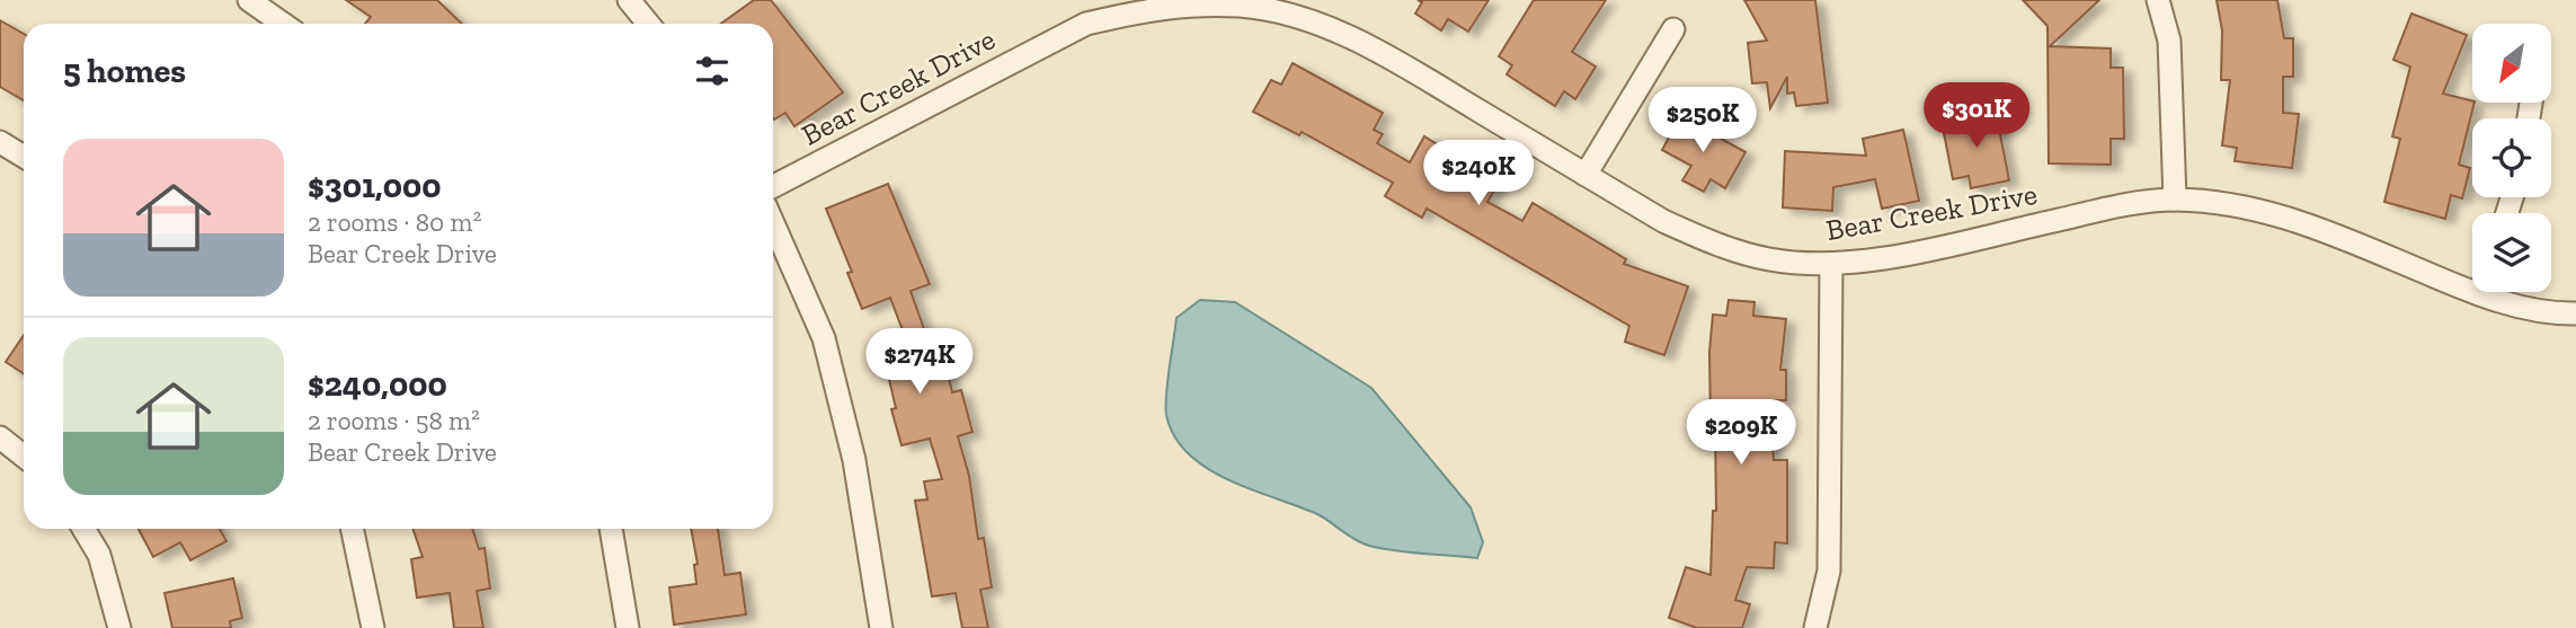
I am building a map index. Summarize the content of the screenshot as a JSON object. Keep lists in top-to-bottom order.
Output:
{
  "streets": {
    "street": ["Bear Creek Drive"]
  },
  "north": "bottom left",
  "page": {
    "heading": "5 homes",
    "price": [
      "$301K",
      "$250K",
      "$240K",
      "$274K",
      "$209K"
    ],
    "list": [
      {
        "name": "$301,000",
        "note": "2 rooms · 80 m² · Bear Creek Drive"
      },
      {
        "name": "$240,000",
        "note": "2 rooms · 58 m² · Bear Creek Drive"
      }
    ]
  }
}
